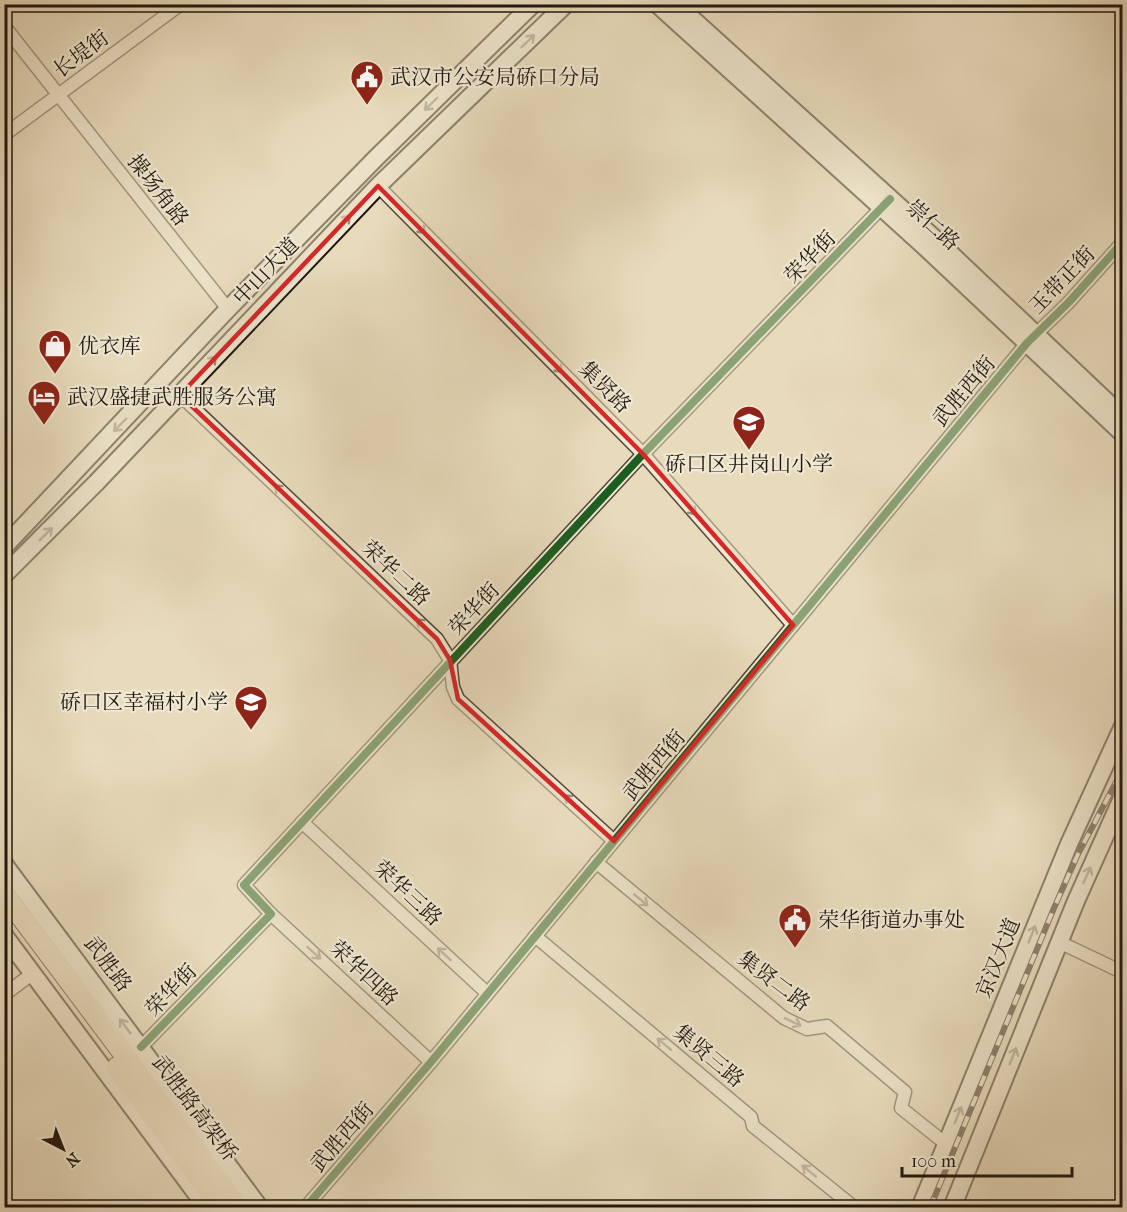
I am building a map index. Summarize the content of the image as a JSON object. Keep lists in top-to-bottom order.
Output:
{
  "streets": {
    "main road": [
      "崇仁路",
      "中山大道",
      "京汉大道",
      "武胜路",
      "武胜路高架桥"
    ],
    "street": [
      "长堤街",
      "操场角路",
      "荣华街",
      "玉带正街",
      "集贤路",
      "武胜西街",
      "荣华二路",
      "荣华三路",
      "荣华四路",
      "集贤二路",
      "集贤三路"
    ]
  },
  "crossings": [
    ["长堤街", "操场角路"],
    ["操场角路", "中山大道"],
    ["崇仁路", "荣华街"],
    ["崇仁路", "玉带正街"],
    ["崇仁路", "武胜西街"],
    ["荣华街", "集贤路"],
    ["荣华街", "荣华二路"],
    ["荣华街", "荣华三路"],
    ["荣华街", "武胜路"],
    ["荣华街", "荣华四路"],
    ["中山大道", "集贤路"],
    ["中山大道", "荣华二路"],
    ["玉带正街", "武胜西街"],
    ["集贤路", "武胜西街"],
    ["武胜西街", "荣华二路"],
    ["武胜西街", "荣华三路"],
    ["武胜西街", "荣华四路"],
    ["武胜西街", "集贤二路"],
    ["武胜西街", "集贤三路"],
    ["京汉大道", "集贤二路"]
  ],
  "one_way": [
    "集贤路",
    "荣华二路",
    "荣华三路",
    "荣华四路",
    "集贤二路",
    "集贤三路"
  ],
  "places": {
    "public building": ["武汉市公安局硚口分局", "荣华街道办事处"],
    "shop": ["优衣库"],
    "hotel": ["武汉盛捷武胜服务公寓"],
    "school or university": ["硚口区井岗山小学", "硚口区幸福村小学"]
  },
  "scale_bar": "100 m",
  "north": "bottom right"
}
